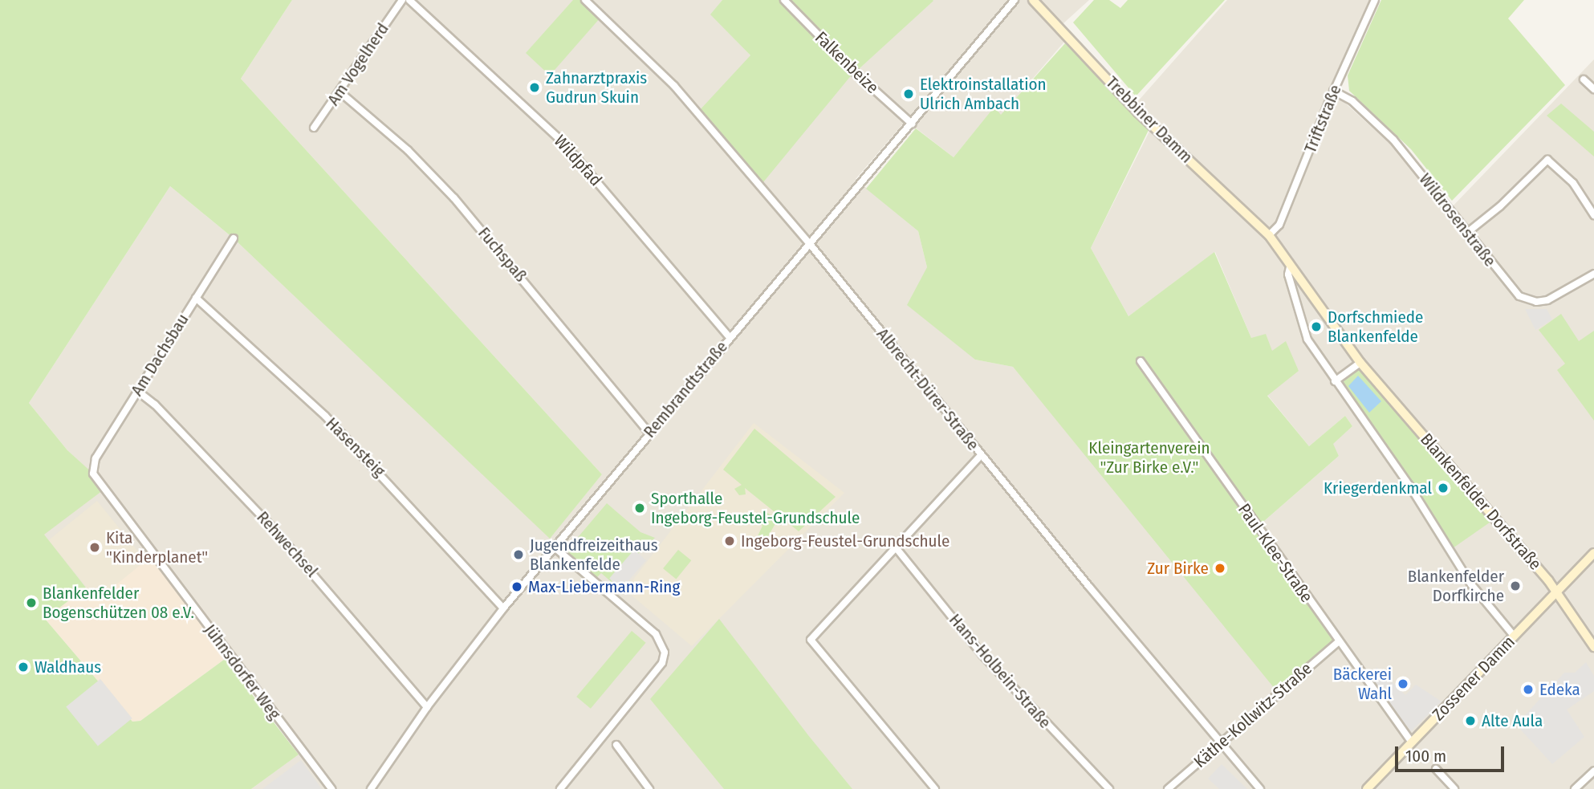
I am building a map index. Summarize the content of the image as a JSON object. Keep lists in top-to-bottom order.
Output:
{
  "streets": {
    "main road": ["Trebbiner Damm", "Blankenfelder Dorfstraße", "Zossener Damm"],
    "street": [
      "Falkenbeize",
      "Am Vogelherd",
      "Triftstraße",
      "Wildpfad",
      "Wildrosenstraße",
      "Fuchspaß",
      "Am Dachsbau",
      "Rembrandtstraße",
      "Albrecht-Dürer-Straße",
      "Hasensteig",
      "Rehwechsel",
      "Paul-Klee-Straße",
      "Hans-Holbein-Straße",
      "Jühnsdorfer Weg",
      "Käthe-Kollwitz-Straße"
    ]
  },
  "crossings": [
    ["Falkenbeize", "Rembrandtstraße"],
    ["Am Vogelherd", "Fuchspaß"],
    ["Triftstraße", "Trebbiner Damm"],
    ["Triftstraße", "Wildrosenstraße"],
    ["Triftstraße", "Blankenfelder Dorfstraße"],
    ["Trebbiner Damm", "Blankenfelder Dorfstraße"],
    ["Wildpfad", "Rembrandtstraße"],
    ["Fuchspaß", "Rembrandtstraße"],
    ["Am Dachsbau", "Hasensteig"],
    ["Am Dachsbau", "Rehwechsel"],
    ["Am Dachsbau", "Jühnsdorfer Weg"],
    ["Rembrandtstraße", "Albrecht-Dürer-Straße"],
    ["Rembrandtstraße", "Hasensteig"],
    ["Rembrandtstraße", "Rehwechsel"],
    ["Albrecht-Dürer-Straße", "Käthe-Kollwitz-Straße"],
    ["Blankenfelder Dorfstraße", "Zossener Damm"],
    ["Paul-Klee-Straße", "Zossener Damm"],
    ["Paul-Klee-Straße", "Käthe-Kollwitz-Straße"]
  ],
  "parks": ["Kleingartenverein \"Zur Birke e.V.\""],
  "places": [
    "Zahnarztpraxis Gudrun Skuin",
    "Elektroinstallation Ulrich Ambach",
    "Dorfschmiede Blankenfelde",
    "Kriegerdenkmal",
    "Sporthalle Ingeborg-Feustel-Grundschule",
    "Ingeborg-Feustel-Grundschule",
    "Kita \"Kinderplanet\"",
    "Jugendfreizeithaus Blankenfelde",
    "Zur Birke",
    "Blankenfelder Dorfkirche",
    "Max-Liebermann-Ring",
    "Blankenfelder Bogenschützen 08 e.V.",
    "Waldhaus",
    "Bäckerei Wahl",
    "Edeka",
    "Alte Aula"
  ],
  "scale_bar": "100 m"
}
